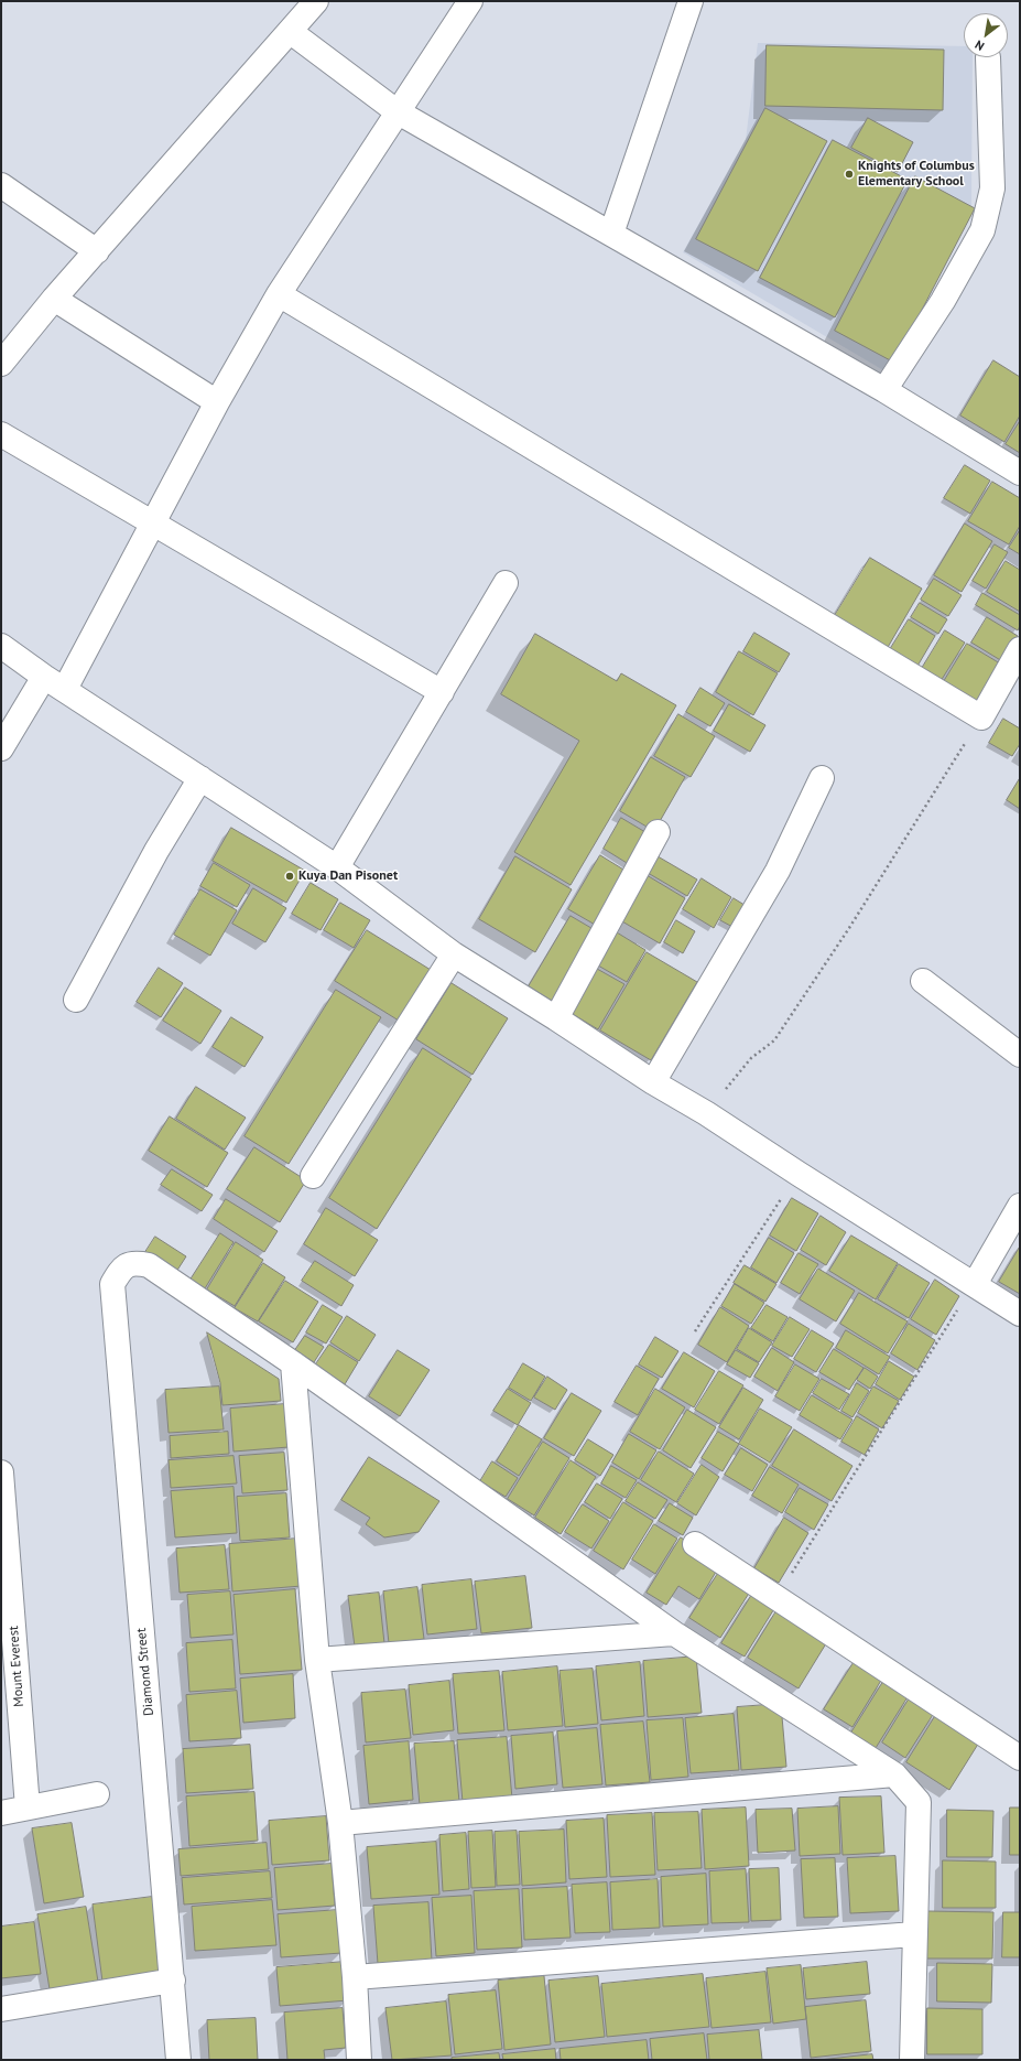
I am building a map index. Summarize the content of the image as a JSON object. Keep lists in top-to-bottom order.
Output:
{
  "streets": {
    "street": ["Mount Everest", "Diamond Street"]
  },
  "places": ["Knights of Columbus Elementary School", "Kuya Dan Pisonet"],
  "north": "bottom left"
}
